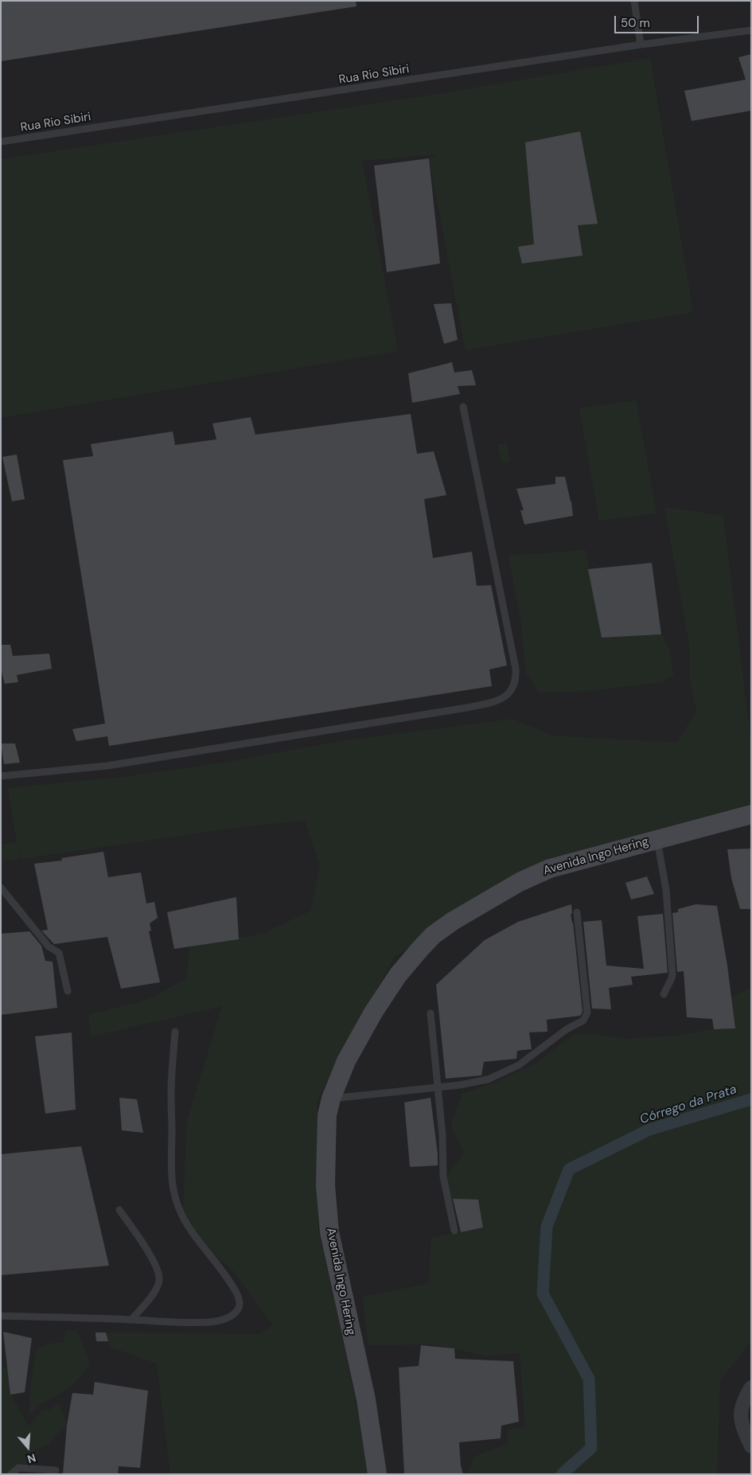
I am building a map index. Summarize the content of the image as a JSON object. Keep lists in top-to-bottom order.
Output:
{
  "streets": {
    "main road": ["Avenida Ingo Hering"],
    "lane": ["Rua Rio Sibiri"]
  },
  "water": ["Córrego da Prata"],
  "scale_bar": "50 m",
  "north": "bottom"
}
